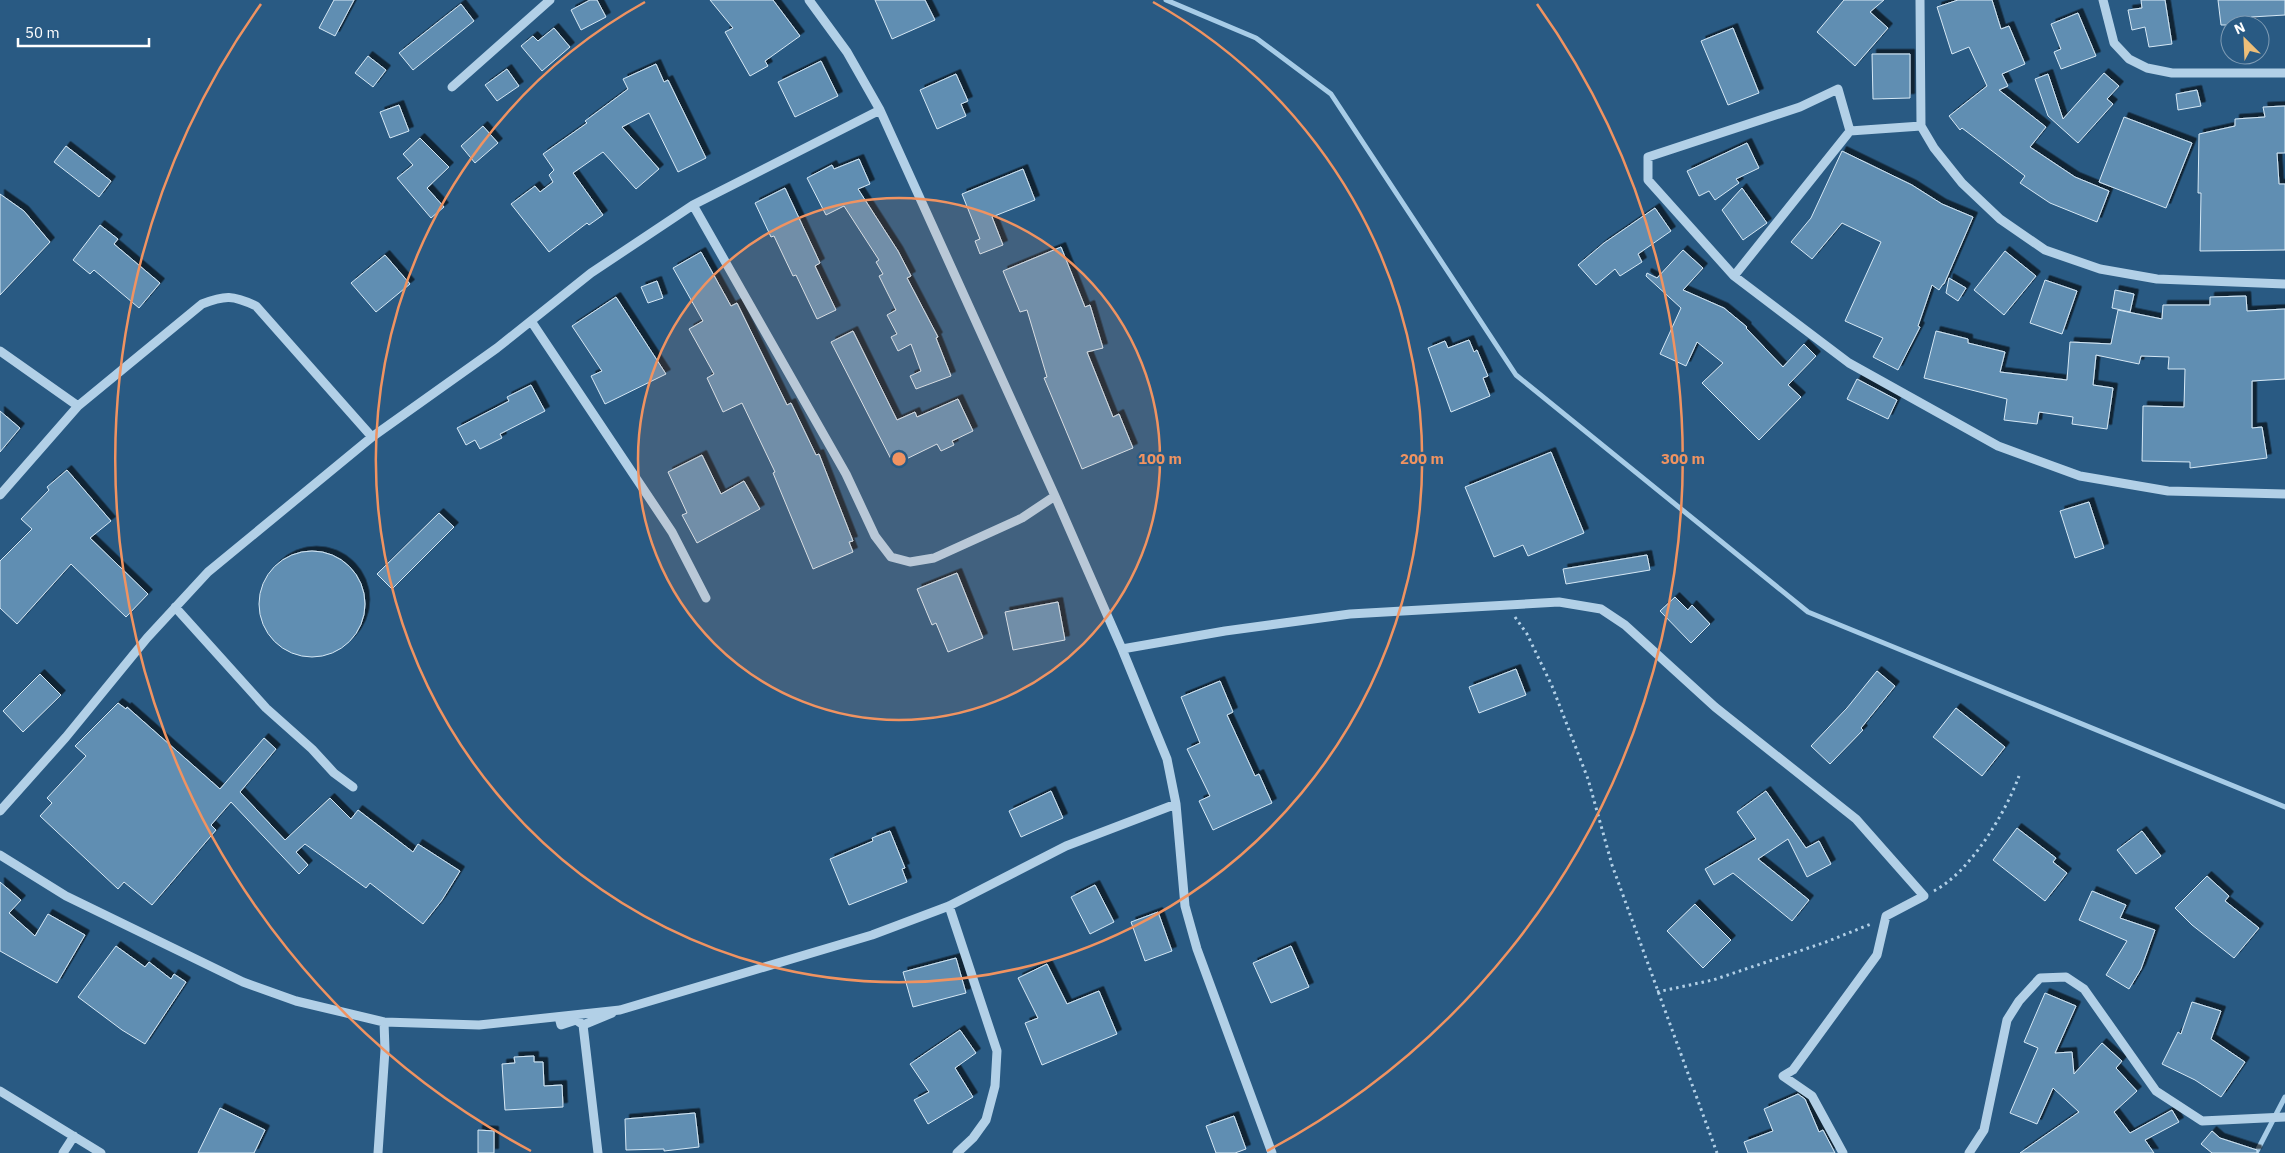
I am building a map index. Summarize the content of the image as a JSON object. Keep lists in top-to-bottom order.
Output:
{
  "scale_bar": "50 m",
  "north": "top left",
  "rings": ["100 m", "200 m", "300 m"]
}
